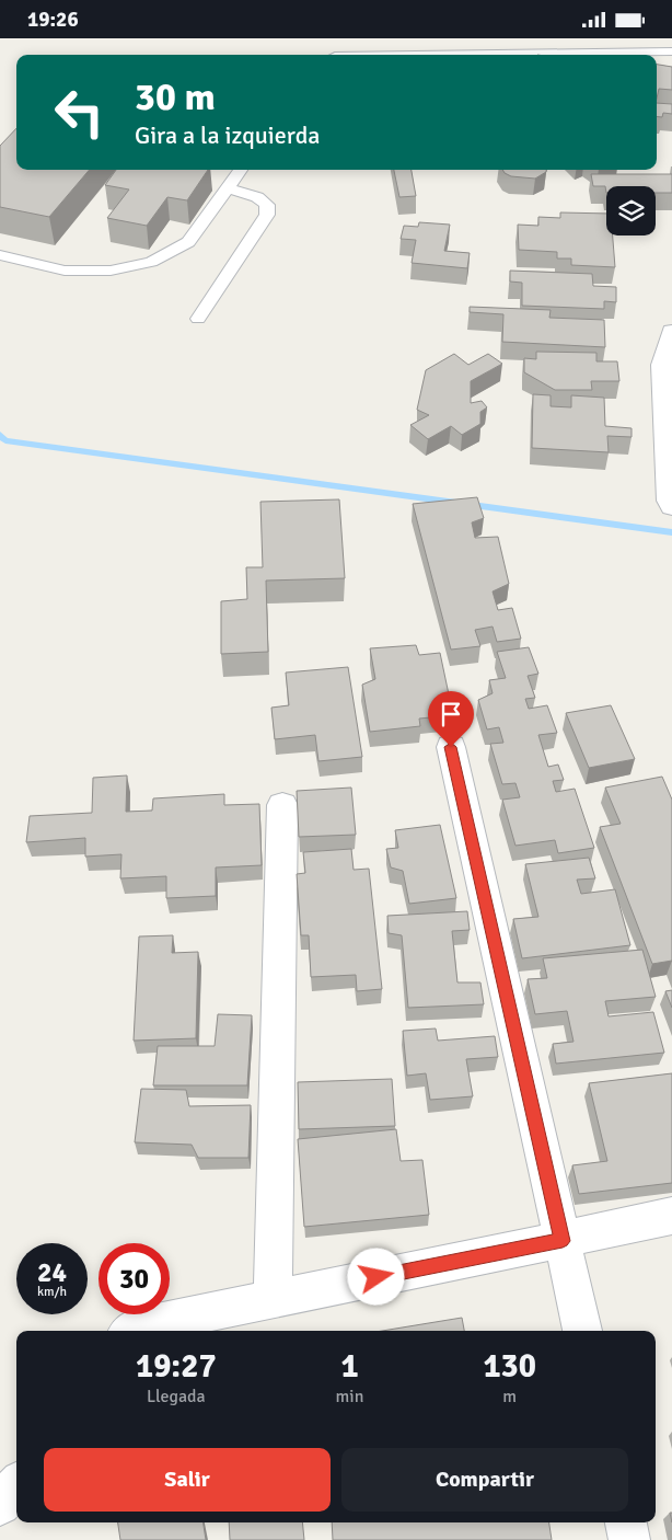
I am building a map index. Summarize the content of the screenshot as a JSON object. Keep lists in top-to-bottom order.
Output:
{
  "page": {
    "status": "19:26",
    "turn": ["30 m", "Gira a la izquierda"],
    "speed": "24 km/h",
    "limit": "30",
    "eta": [
      "19:27",
      "Llegada",
      "1",
      "min",
      "130",
      "m"
    ],
    "buttons": ["Salir", "Compartir"]
  }
}
